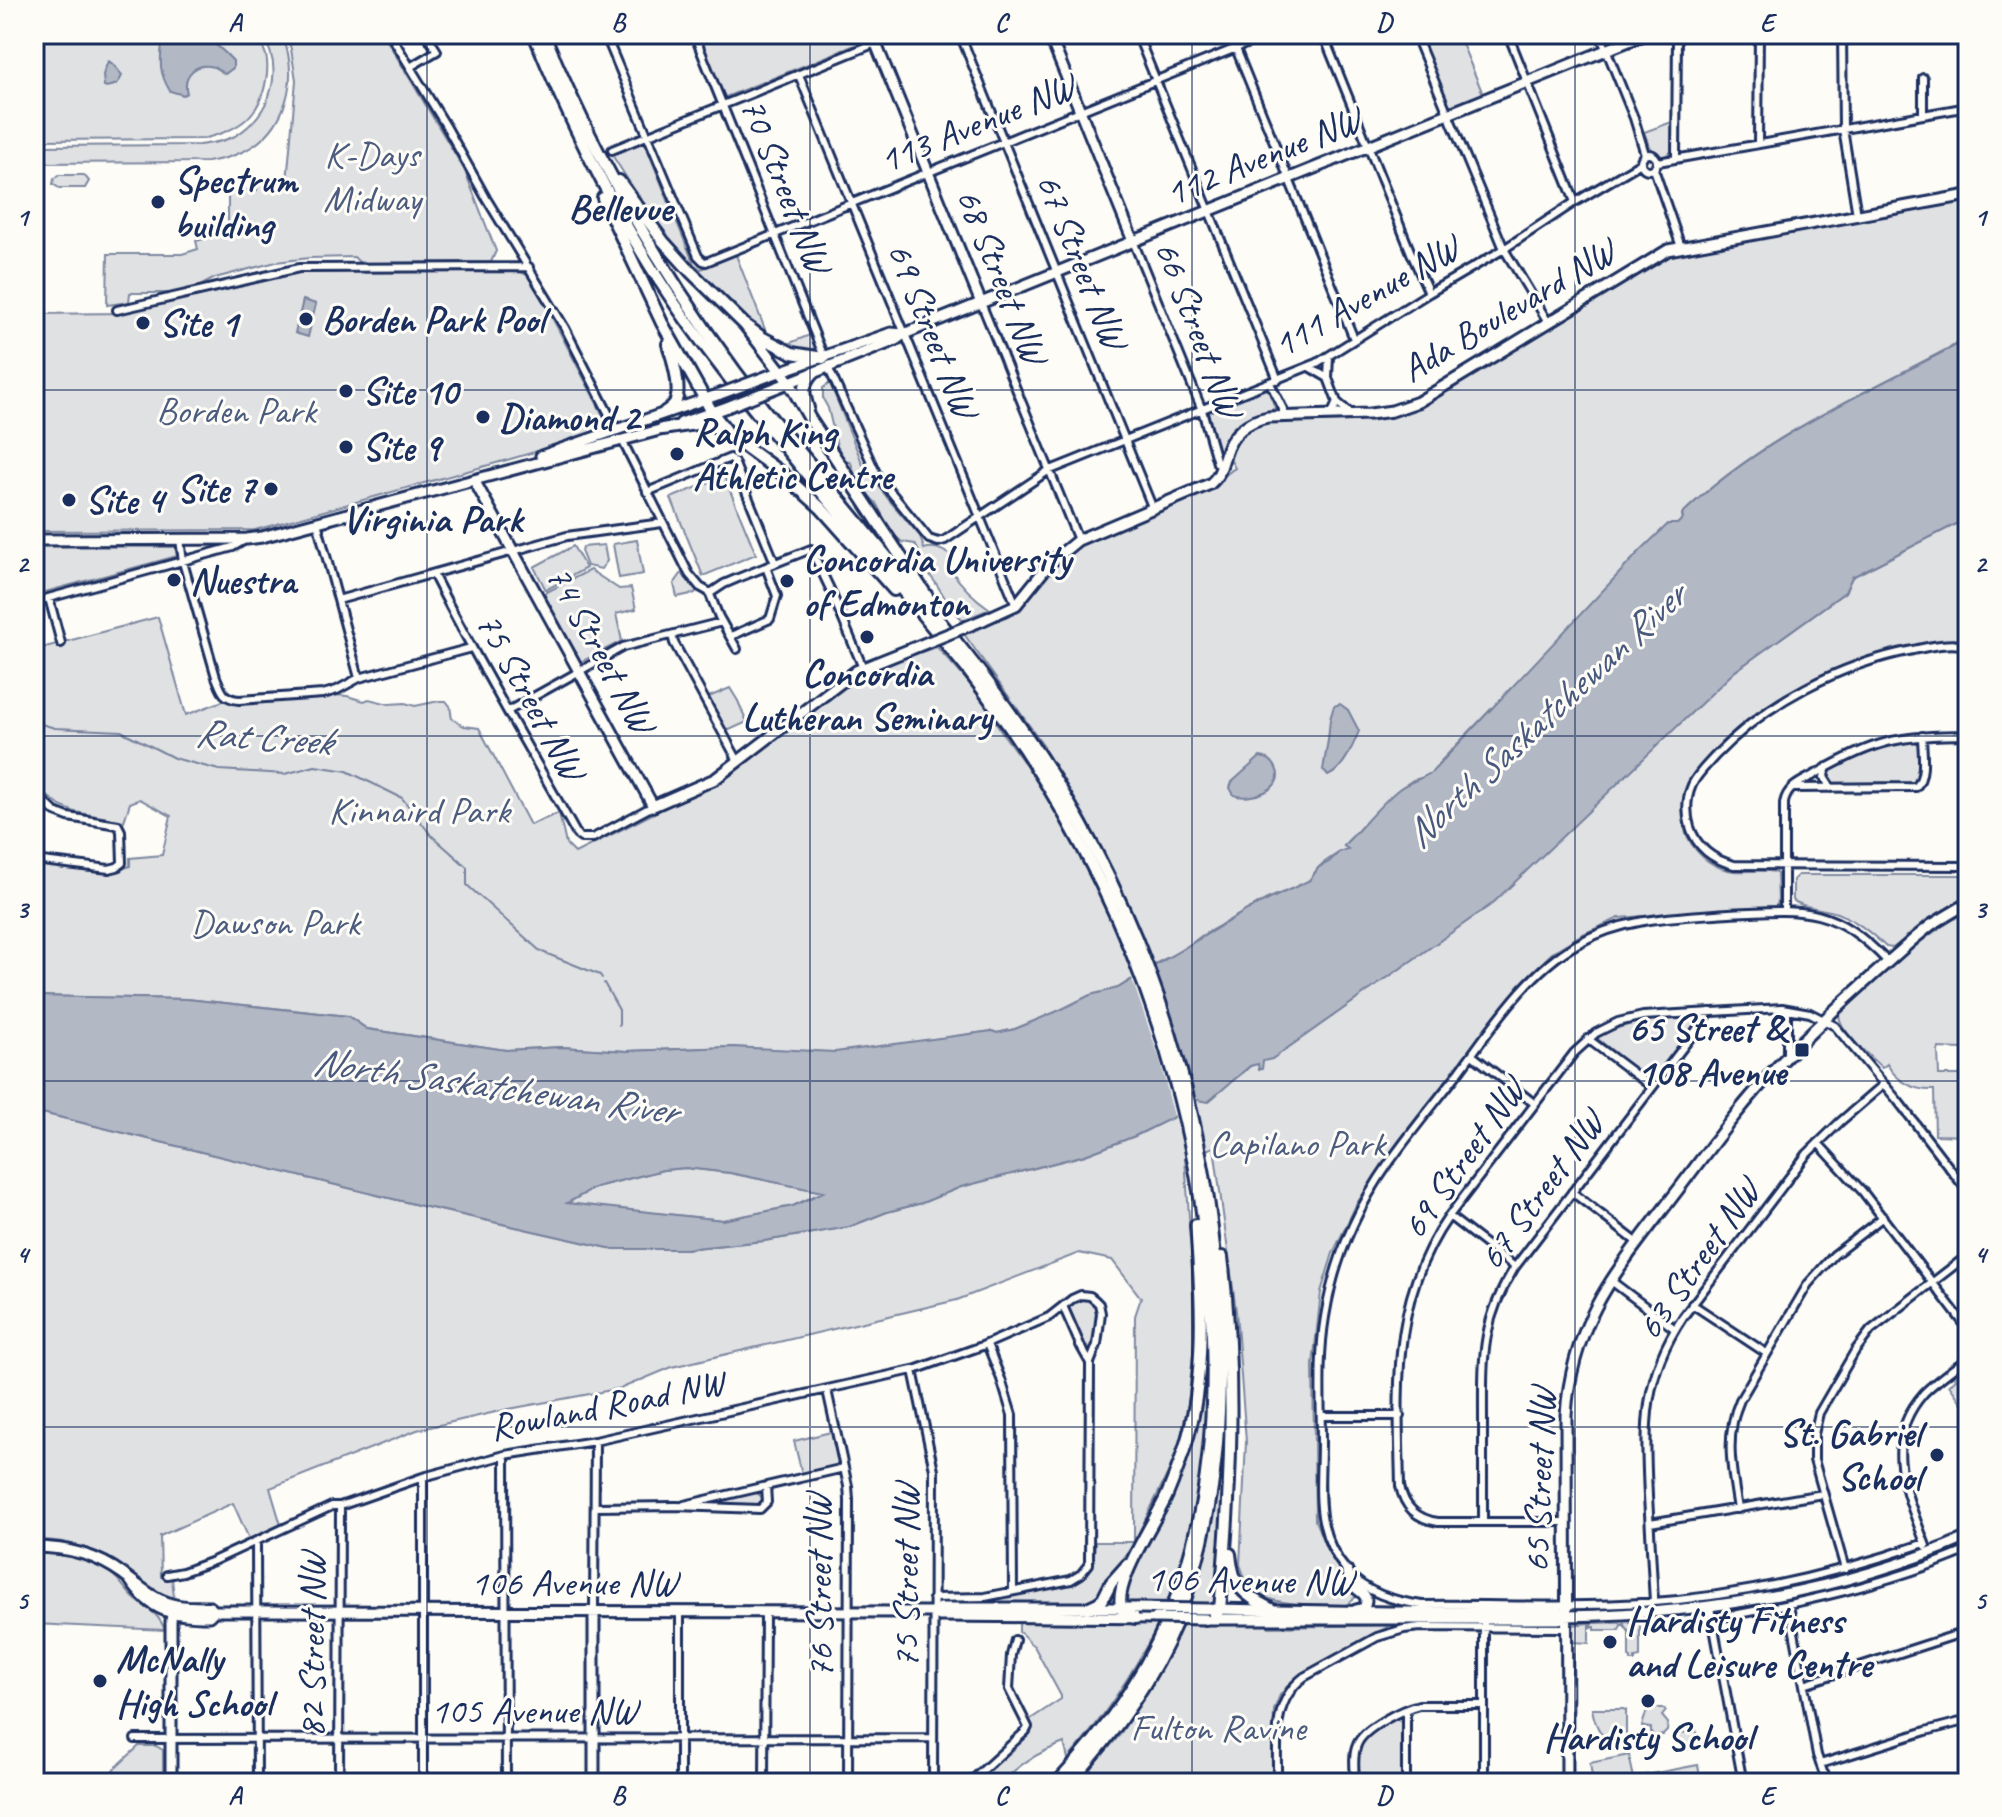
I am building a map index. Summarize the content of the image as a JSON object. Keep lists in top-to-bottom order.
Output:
{
  "streets": {
    "main road": [
      "112 Avenue NW",
      "68 Street NW",
      "Ada Boulevard NW",
      "66 Street NW",
      "74 Street NW",
      "65 Street NW",
      "106 Avenue NW"
    ],
    "street": [
      "113 Avenue NW",
      "70 Street NW",
      "67 Street NW",
      "111 Avenue NW",
      "69 Street NW",
      "75 Street NW",
      "63 Street NW",
      "Rowland Road NW",
      "76 Street NW",
      "82 Street NW",
      "105 Avenue NW"
    ]
  },
  "crossings": [
    ["113 Avenue NW", "70 Street NW"],
    ["113 Avenue NW", "67 Street NW"],
    ["113 Avenue NW", "68 Street NW"],
    ["113 Avenue NW", "66 Street NW"],
    ["113 Avenue NW", "69 Street NW"],
    ["112 Avenue NW", "70 Street NW"],
    ["112 Avenue NW", "67 Street NW"],
    ["112 Avenue NW", "68 Street NW"],
    ["112 Avenue NW", "66 Street NW"],
    ["112 Avenue NW", "69 Street NW"],
    ["112 Avenue NW", "74 Street NW"],
    ["70 Street NW", "111 Avenue NW"],
    ["67 Street NW", "111 Avenue NW"],
    ["67 Street NW", "Ada Boulevard NW"],
    ["67 Street NW", "69 Street NW"],
    ["68 Street NW", "111 Avenue NW"],
    ["68 Street NW", "Ada Boulevard NW"],
    ["111 Avenue NW", "66 Street NW"],
    ["111 Avenue NW", "69 Street NW"],
    ["Ada Boulevard NW", "66 Street NW"],
    ["Ada Boulevard NW", "69 Street NW"],
    ["Ada Boulevard NW", "74 Street NW"],
    ["Ada Boulevard NW", "75 Street NW"],
    ["75 Street NW", "Rowland Road NW"],
    ["75 Street NW", "106 Avenue NW"],
    ["75 Street NW", "105 Avenue NW"],
    ["63 Street NW", "106 Avenue NW"],
    ["Rowland Road NW", "76 Street NW"],
    ["Rowland Road NW", "82 Street NW"],
    ["65 Street NW", "106 Avenue NW"],
    ["106 Avenue NW", "76 Street NW"],
    ["106 Avenue NW", "82 Street NW"],
    ["76 Street NW", "105 Avenue NW"],
    ["82 Street NW", "105 Avenue NW"]
  ],
  "districts": ["Bellevue", "Virginia Park"],
  "water": ["North Saskatchewan River", "Rat Creek"],
  "parks": [
    "K-Days Midway",
    "Borden Park",
    "Kinnaird Park",
    "Dawson Park",
    "Capilano Park",
    "Fulton Ravine"
  ],
  "places": {
    "other": [
      "Spectrum building",
      "Borden Park Pool",
      "Site 1",
      "Site 10",
      "Diamond 2",
      "Site 9",
      "Ralph King Athletic Centre",
      "Site 7",
      "Site 4",
      "Nuestra",
      "Concordia University of Edmonton",
      "Concordia Lutheran Seminary",
      "St. Gabriel School",
      "Hardisty Fitness and Leisure Centre",
      "McNally High School",
      "Hardisty School"
    ],
    "transit": ["65 Street & 108 Avenue"]
  },
  "grid": {
    "columns": [
      "A",
      "B",
      "C",
      "D",
      "E"
    ],
    "rows": [
      "1",
      "2",
      "3",
      "4",
      "5"
    ]
  }
}
